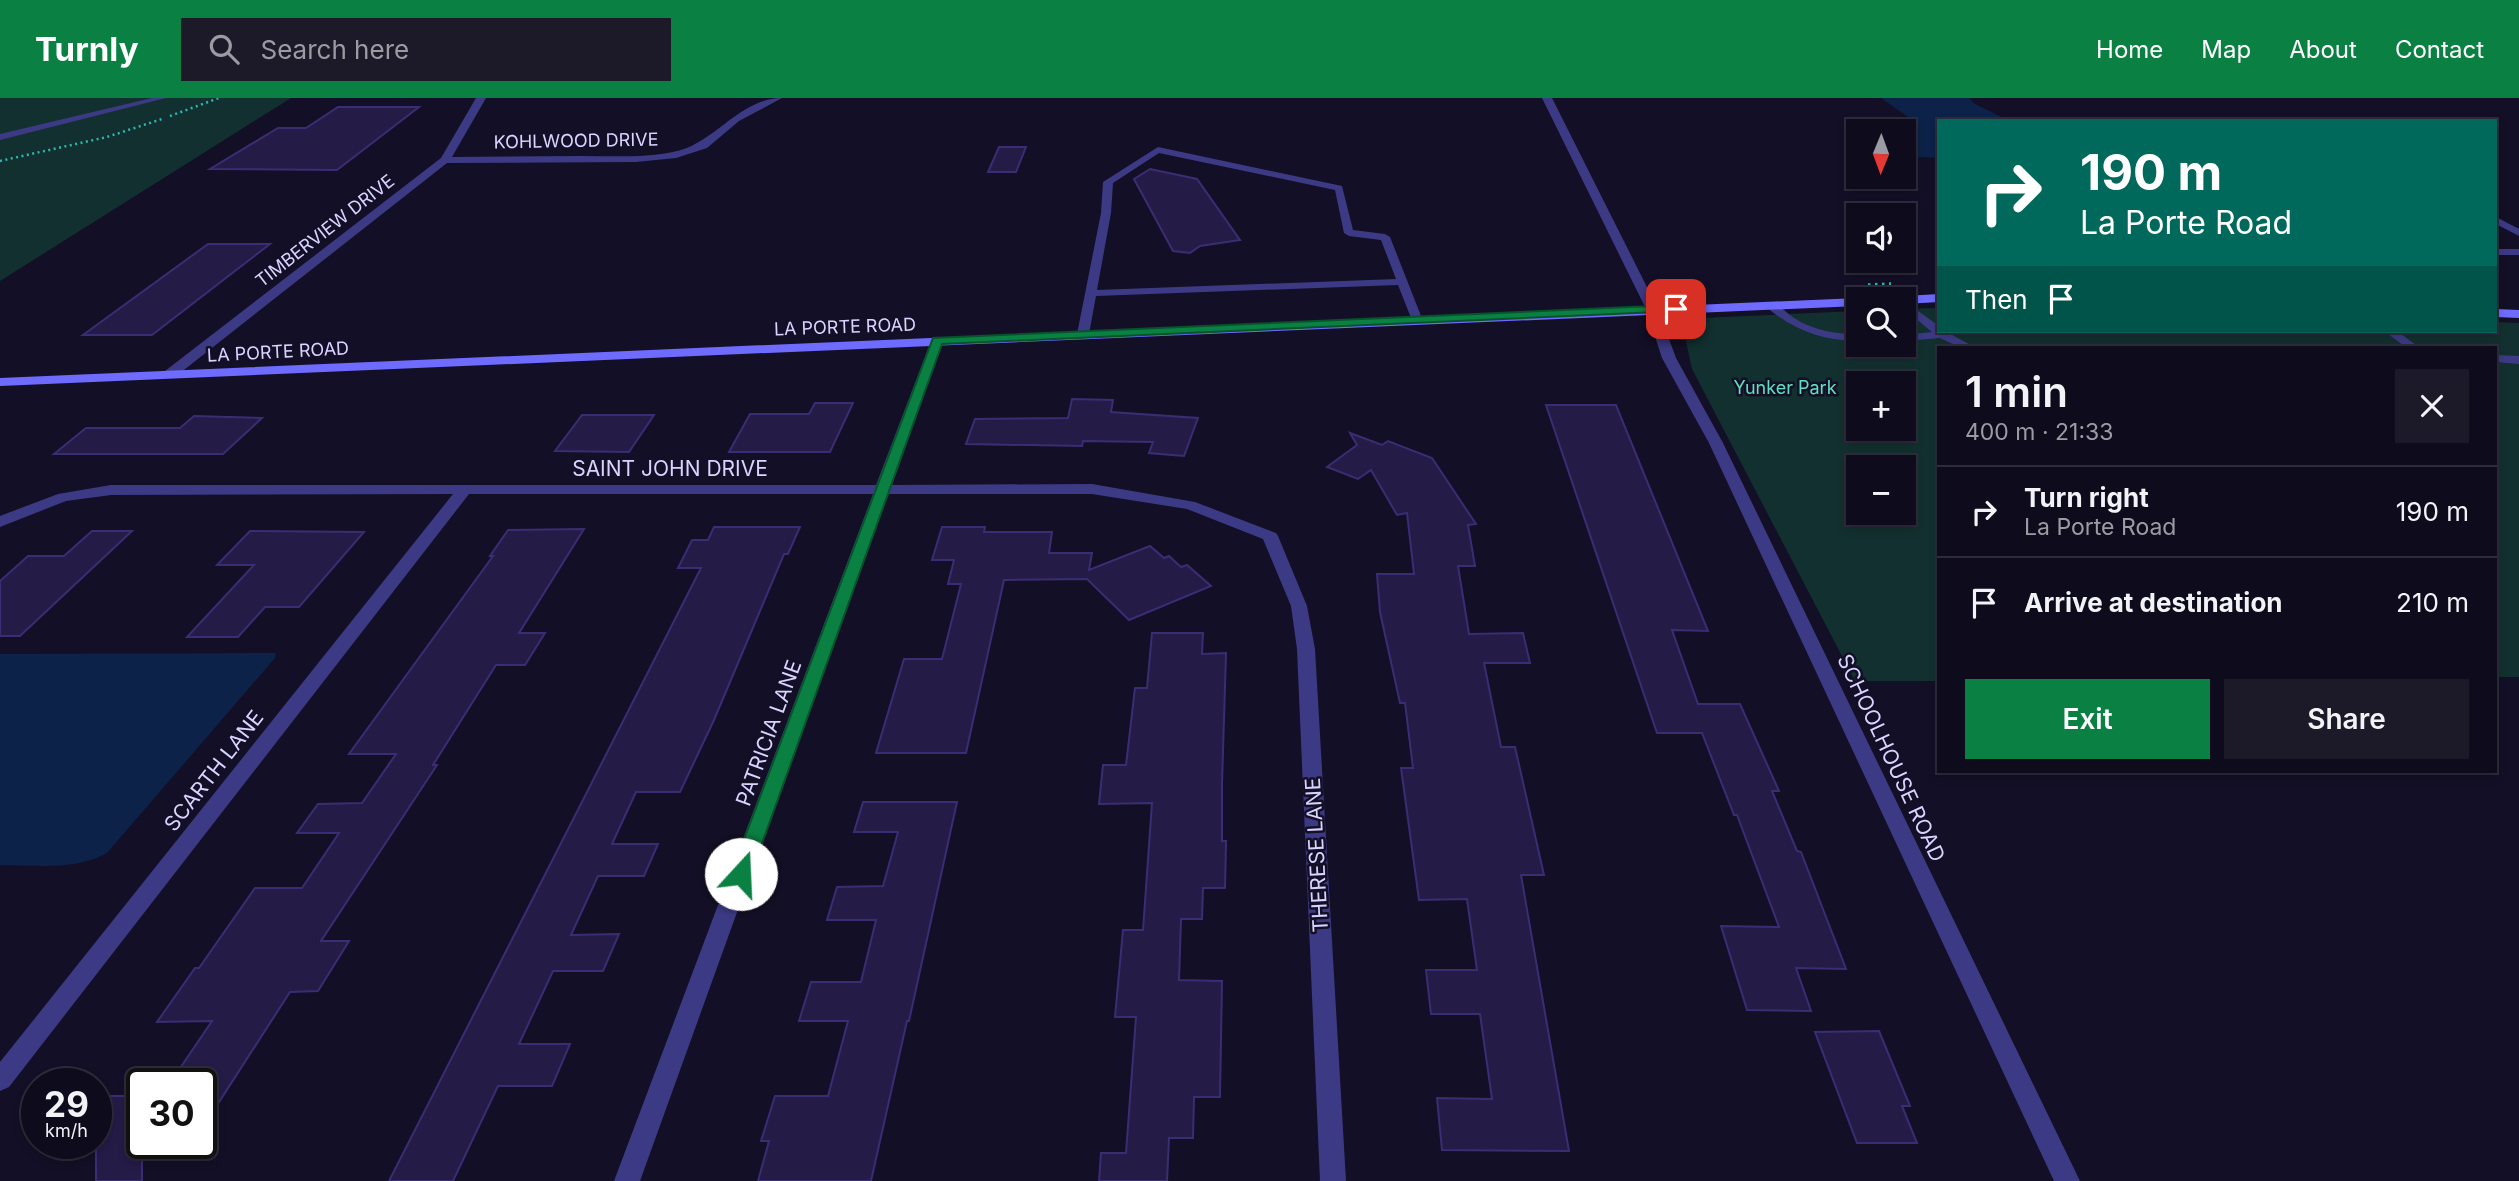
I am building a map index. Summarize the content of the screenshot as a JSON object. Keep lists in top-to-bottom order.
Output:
{
  "streets": {
    "street": [
      "KOHLWOOD DRIVE",
      "TIMBERVIEW DRIVE",
      "LA PORTE ROAD",
      "SAINT JOHN DRIVE",
      "PATRICIA LANE",
      "SCHOOLHOUSE ROAD",
      "SCARTH LANE",
      "THERESE LANE"
    ]
  },
  "crossings": [
    ["KOHLWOOD DRIVE", "TIMBERVIEW DRIVE"],
    ["TIMBERVIEW DRIVE", "LA PORTE ROAD"],
    ["LA PORTE ROAD", "PATRICIA LANE"],
    ["LA PORTE ROAD", "SCHOOLHOUSE ROAD"],
    ["SAINT JOHN DRIVE", "PATRICIA LANE"],
    ["SAINT JOHN DRIVE", "SCARTH LANE"],
    ["SAINT JOHN DRIVE", "THERESE LANE"]
  ],
  "parks": ["Yunker Park"],
  "north": "bottom",
  "page": {
    "header": "Turnly",
    "search": "Search here",
    "nav": [
      "Home",
      "Map",
      "About",
      "Contact"
    ],
    "map_buttons": ["+", "−"],
    "turn": ["190 m", "La Porte Road"],
    "then": "Then",
    "heading": ["1 min", "400 m · 21:33"],
    "list": [
      {
        "name": "Turn right",
        "note": "La Porte Road",
        "value": "190 m"
      },
      {
        "name": "Arrive at destination",
        "value": "210 m"
      }
    ],
    "buttons": ["Exit", "Share"],
    "speed": "29 km/h",
    "limit": "30"
  }
}
